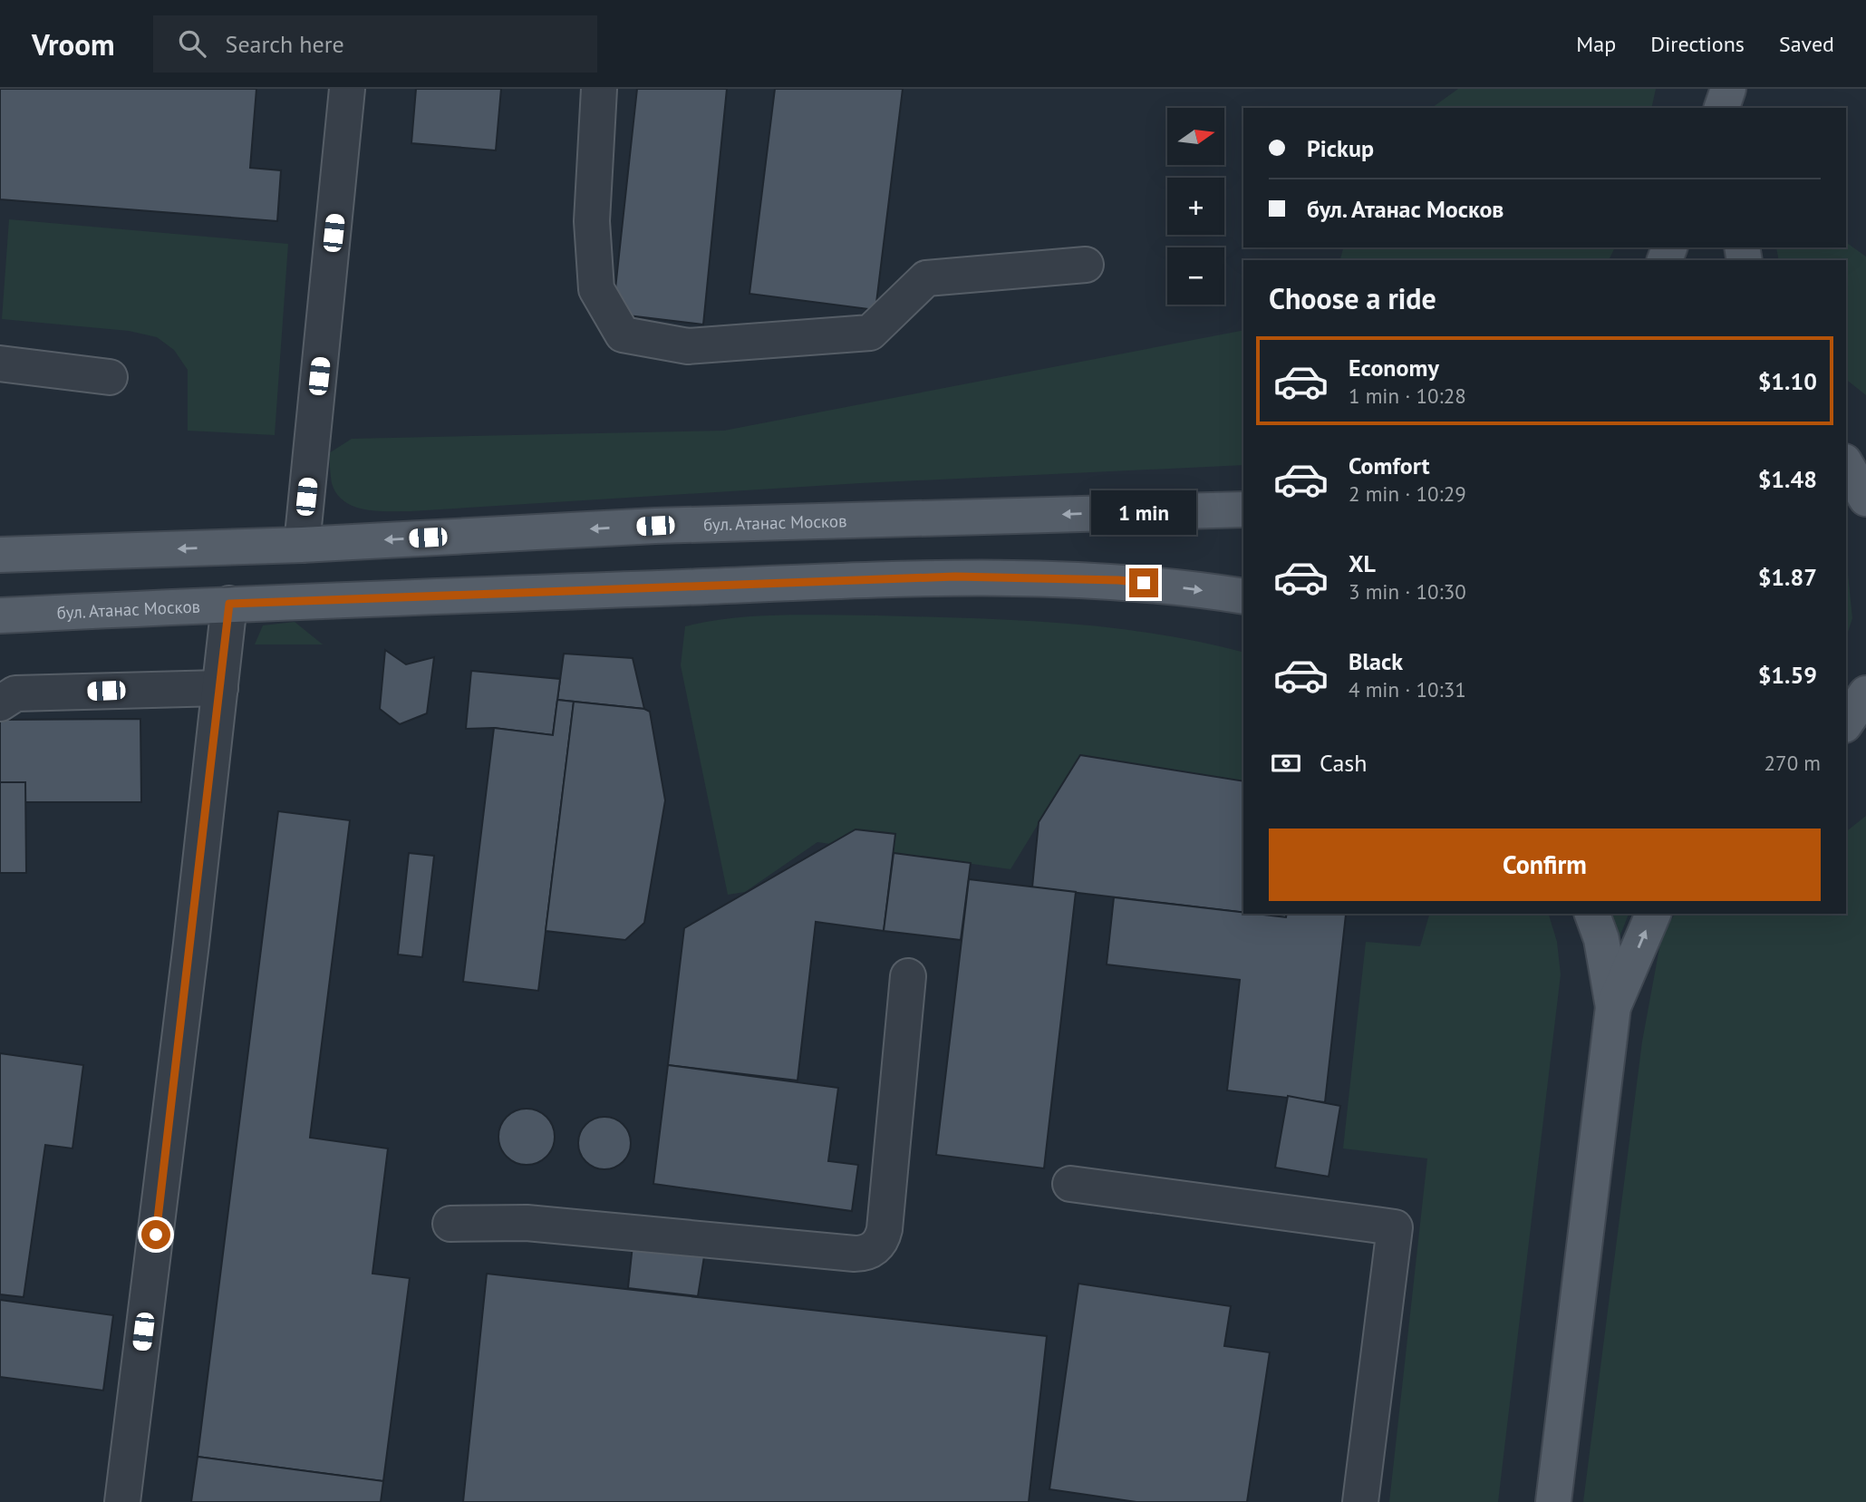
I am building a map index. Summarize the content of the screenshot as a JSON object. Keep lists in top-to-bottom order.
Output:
{
  "streets": {
    "main road": ["бул. Атанас Москов"]
  },
  "north": "right",
  "page": {
    "header": "Vroom",
    "search": "Search here",
    "nav": ["Map", "Directions", "Saved"],
    "map_buttons": ["+", "−"],
    "banner": ["Pickup", "бул. Атанас Москов"],
    "heading": "Choose a ride",
    "list": [
      {
        "name": "Economy",
        "note": "1 min · 10:28",
        "value": "$1.10"
      },
      {
        "name": "Comfort",
        "note": "2 min · 10:29",
        "value": "$1.48"
      },
      {
        "name": "XL",
        "note": "3 min · 10:30",
        "value": "$1.87"
      },
      {
        "name": "Black",
        "note": "4 min · 10:31",
        "value": "$1.59"
      }
    ],
    "bubble": "1 min",
    "pay": ["Cash", "270 m"],
    "buttons": "Confirm"
  }
}
